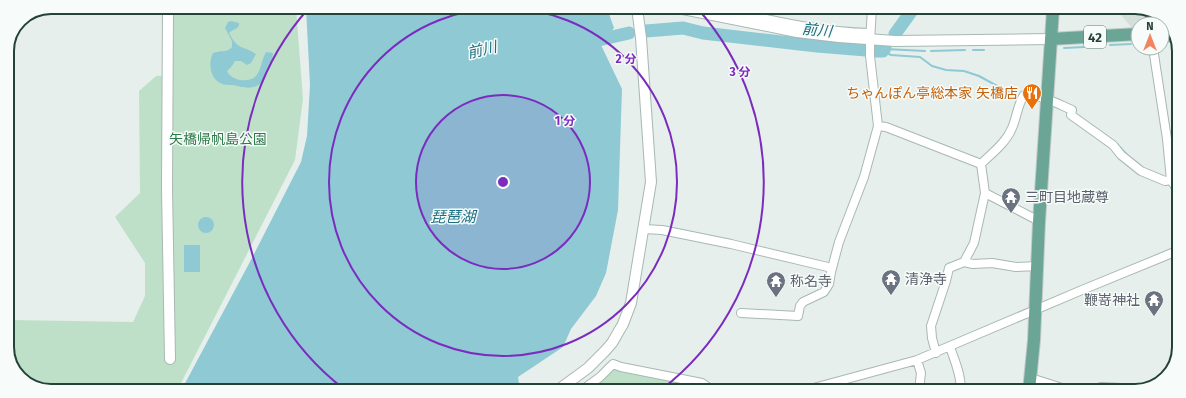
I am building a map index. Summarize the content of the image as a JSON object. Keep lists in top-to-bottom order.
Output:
{
  "streets": {
    "main road": ["42"]
  },
  "water": ["前川", "琵琶湖"],
  "parks": ["矢橋帰帆島公園"],
  "places": {
    "restaurant": ["ちゃんぽん亭総本家 矢橋店"],
    "temple": [
      "三町目地蔵尊",
      "清浄寺",
      "称名寺",
      "鞭嵜神社"
    ]
  },
  "north": "top",
  "rings": ["2 分", "3 分", "1 分"]
}
